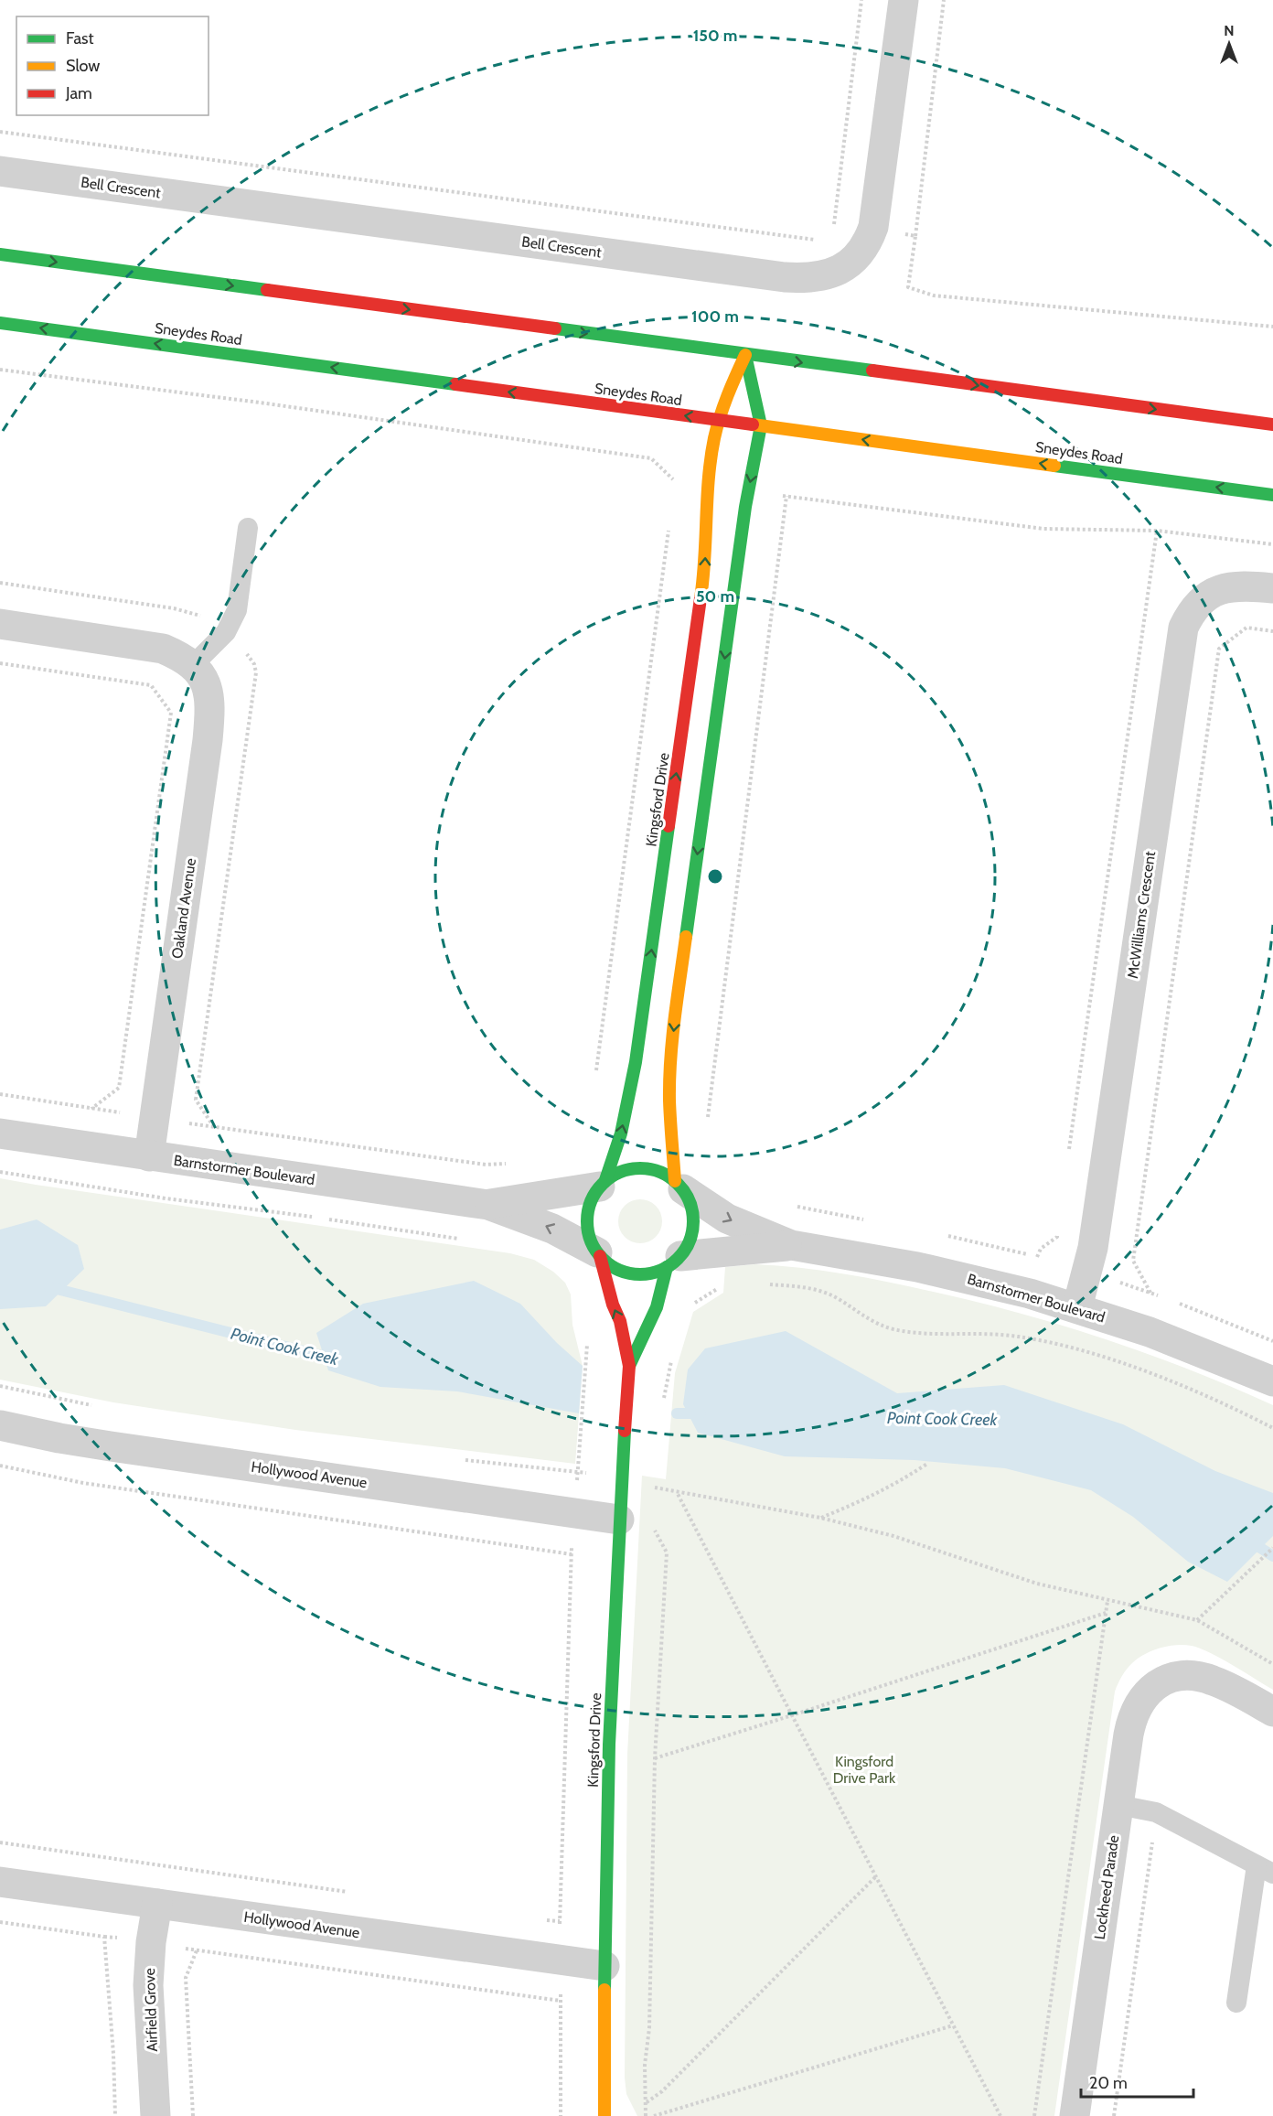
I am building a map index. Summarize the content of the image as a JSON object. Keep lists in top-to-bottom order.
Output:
{
  "streets": {
    "street": [
      "Bell Crescent",
      "Sneydes Road",
      "Kingsford Drive",
      "Oakland Avenue",
      "McWilliams Crescent",
      "Barnstormer Boulevard",
      "Hollywood Avenue",
      "Lockheed Parade",
      "Airfield Grove"
    ]
  },
  "crossings": [
    ["Sneydes Road", "Kingsford Drive"],
    ["Kingsford Drive", "Barnstormer Boulevard"],
    ["Kingsford Drive", "Hollywood Avenue"],
    ["Oakland Avenue", "Barnstormer Boulevard"],
    ["McWilliams Crescent", "Barnstormer Boulevard"],
    ["Hollywood Avenue", "Airfield Grove"]
  ],
  "water": ["Point Cook Creek"],
  "parks": ["Kingsford Drive Park"],
  "legend": ["Fast", "Slow", "Jam"],
  "scale_bar": "20 m",
  "north": "top",
  "rings": ["150 m", "100 m", "50 m"]
}
